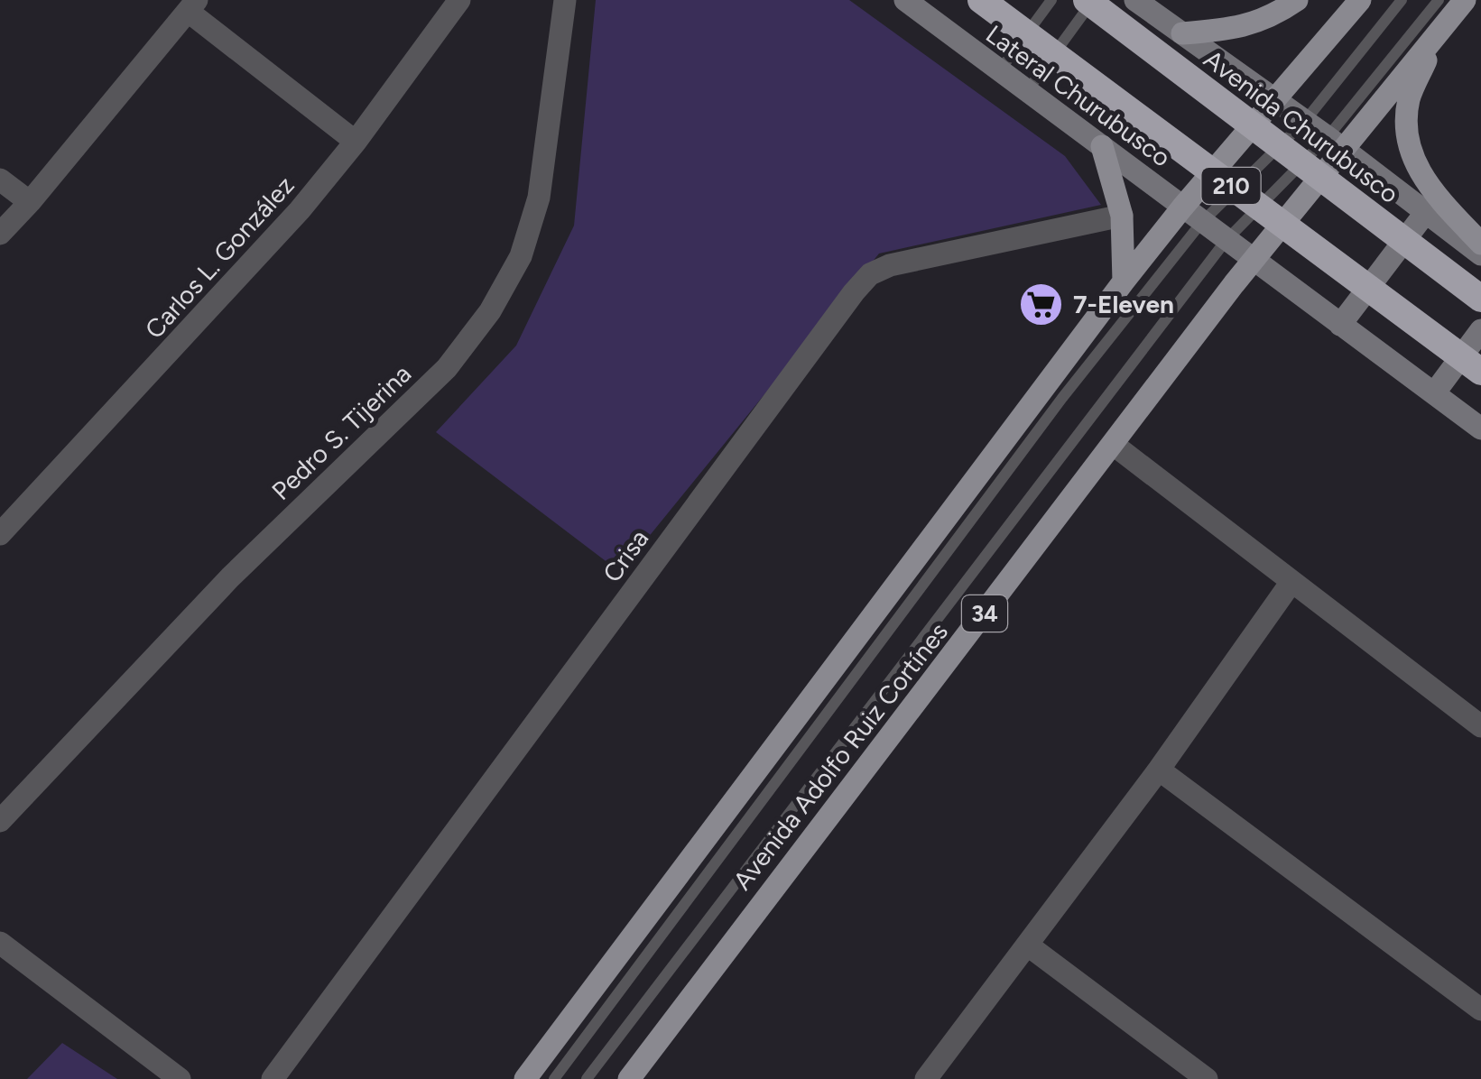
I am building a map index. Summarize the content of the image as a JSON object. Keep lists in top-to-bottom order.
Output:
{
  "streets": {
    "highway": ["Avenida Churubusco", "210"],
    "main road": ["34", "Avenida Adolfo Ruiz Cortínes"],
    "street": [
      "Lateral Churubusco",
      "Carlos L. González",
      "Pedro S. Tijerina",
      "Crisa"
    ]
  },
  "crossings": [
    ["Lateral Churubusco", "Avenida Adolfo Ruiz Cortínes"]
  ],
  "places": {
    "supermarket": ["7-Eleven"]
  }
}
